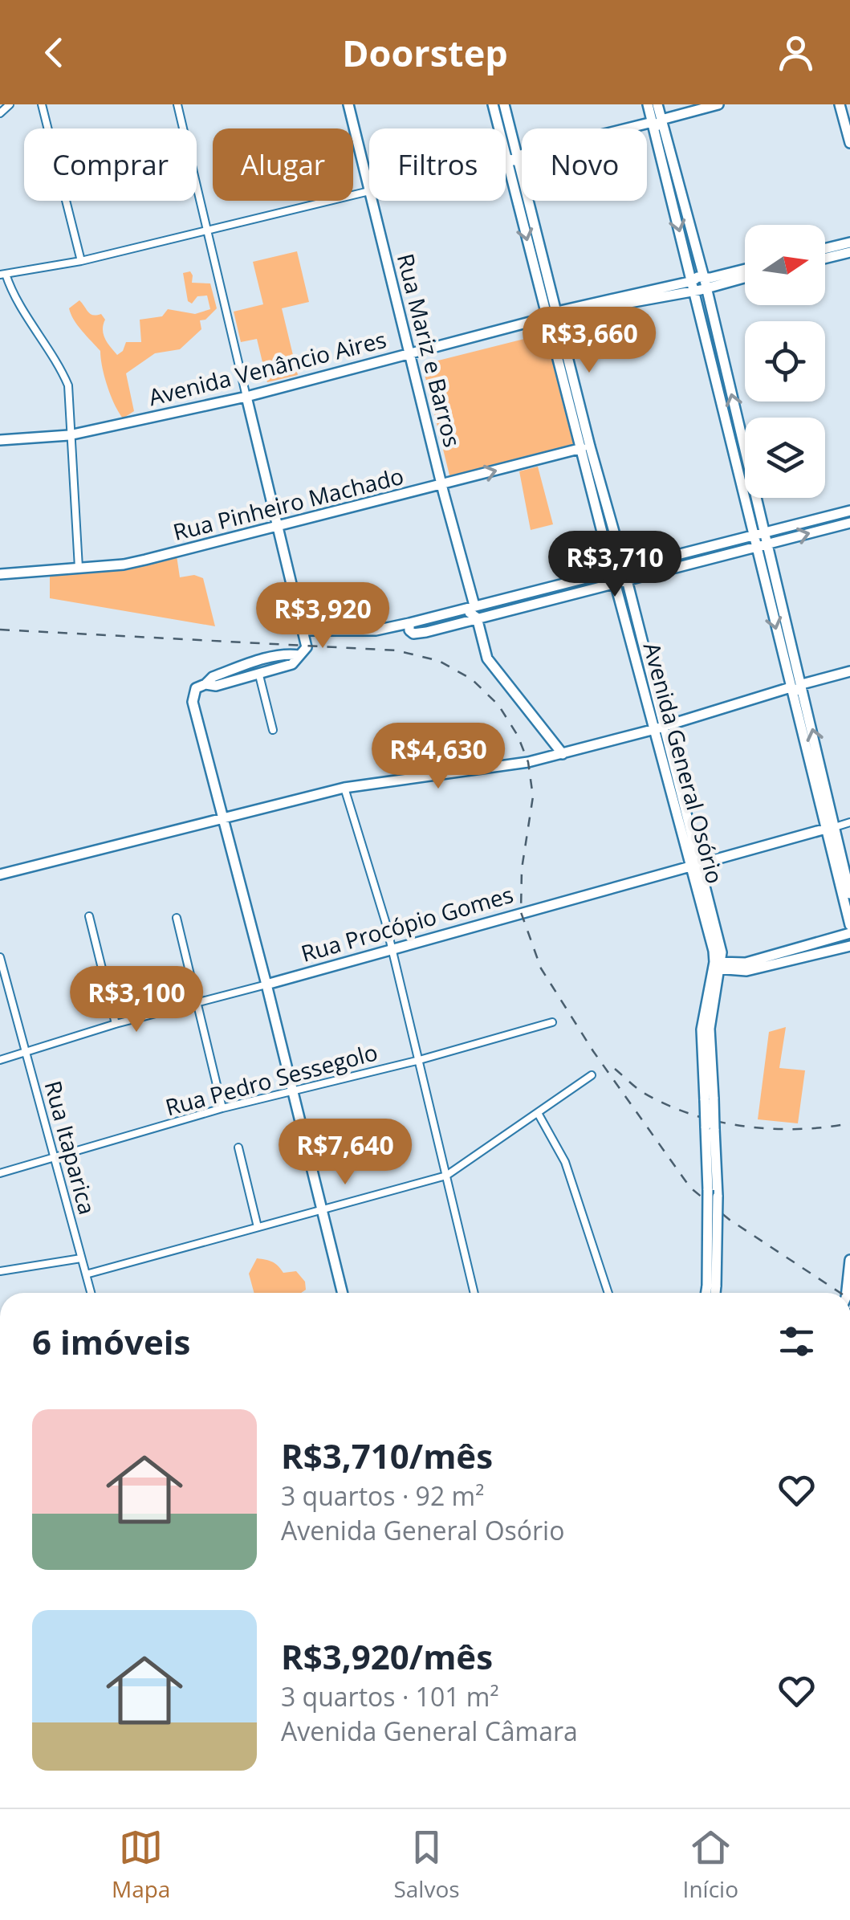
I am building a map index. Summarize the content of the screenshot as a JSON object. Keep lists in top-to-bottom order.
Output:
{
  "streets": {
    "main road": [
      "Rua Mariz e Barros",
      "Avenida Venâncio Aires",
      "Rua Pinheiro Machado",
      "Avenida General Osório",
      "Rua Procópio Gomes"
    ],
    "street": ["Rua Pedro Sessegolo", "Rua Itaparica"]
  },
  "crossings": [
    ["Rua Mariz e Barros", "Avenida Venâncio Aires"],
    ["Rua Mariz e Barros", "Rua Pinheiro Machado"],
    ["Avenida Venâncio Aires", "Avenida General Osório"],
    ["Rua Pinheiro Machado", "Avenida General Osório"],
    ["Avenida General Osório", "Rua Procópio Gomes"],
    ["Rua Procópio Gomes", "Rua Itaparica"],
    ["Rua Pedro Sessegolo", "Rua Itaparica"]
  ],
  "north": "right",
  "page": {
    "header": "Doorstep",
    "chip": [
      "Comprar",
      "Alugar",
      "Filtros",
      "Novo"
    ],
    "price": [
      "R$3,660",
      "R$3,710",
      "R$3,920",
      "R$4,630",
      "R$3,100",
      "R$7,640"
    ],
    "heading": "6 imóveis",
    "list": [
      {
        "name": "R$3,710/mês",
        "note": "3 quartos · 92 m² · Avenida General Osório"
      },
      {
        "name": "R$3,920/mês",
        "note": "3 quartos · 101 m² · Avenida General Câmara"
      }
    ],
    "tabs": ["Mapa", "Salvos", "Início"]
  }
}
